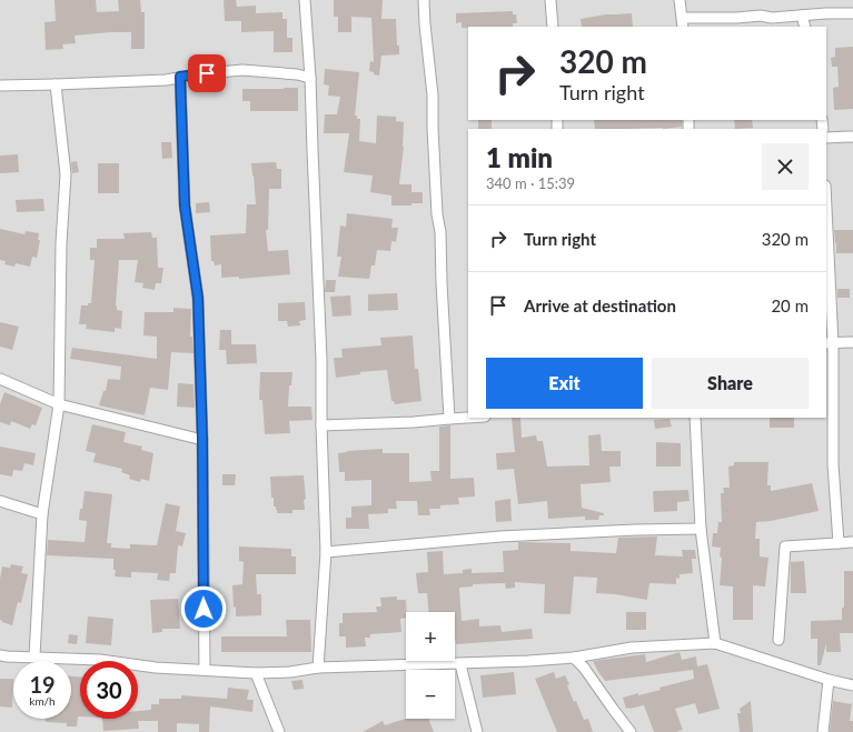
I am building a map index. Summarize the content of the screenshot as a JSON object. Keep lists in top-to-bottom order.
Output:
{
  "page": {
    "turn": ["320 m", "Turn right"],
    "heading": ["1 min", "340 m · 15:39"],
    "list": [
      {
        "name": "Turn right",
        "value": "320 m"
      },
      {
        "name": "Arrive at destination",
        "value": "20 m"
      }
    ],
    "buttons": ["Exit", "Share"],
    "map_buttons": ["+", "−"],
    "speed": "19 km/h",
    "limit": "30"
  }
}
